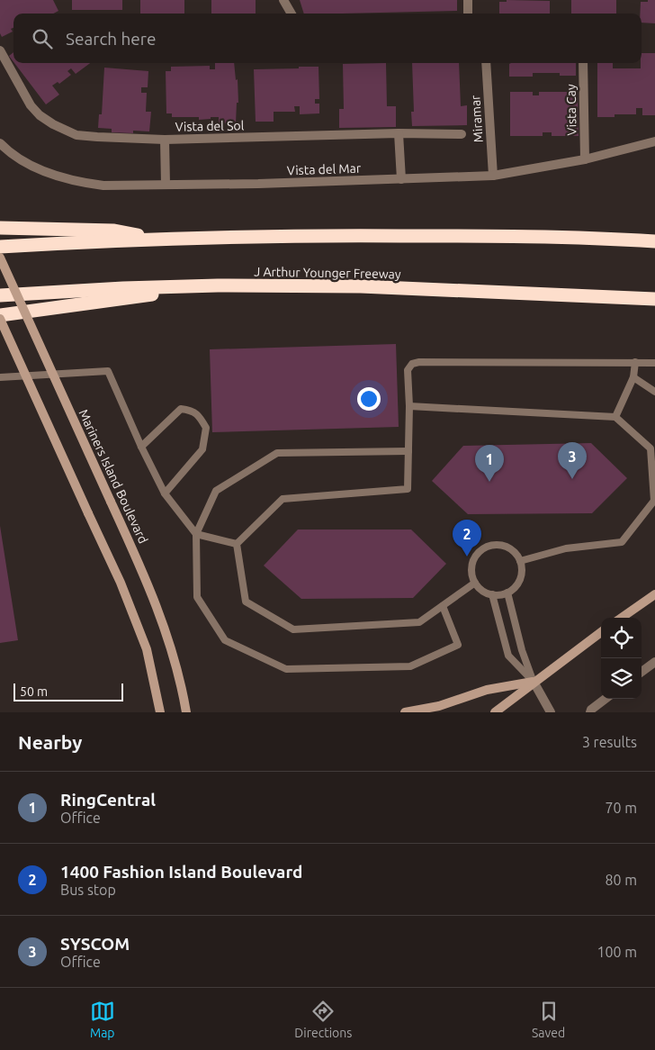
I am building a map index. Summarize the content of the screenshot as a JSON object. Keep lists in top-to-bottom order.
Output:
{
  "streets": {
    "highway": ["J Arthur Younger Freeway"],
    "main road": ["Mariners Island Boulevard"],
    "street": [
      "Vista Cay",
      "Miramar",
      "Vista del Sol",
      "Vista del Mar"
    ]
  },
  "crossings": [
    ["Vista Cay", "Vista del Mar"],
    ["Miramar", "Vista del Mar"],
    ["Vista del Sol", "Vista del Mar"]
  ],
  "scale_bar": "50 m",
  "page": {
    "search": "Search here",
    "pins": ["3", "1", "2"],
    "scale": "50 m",
    "heading": ["Nearby", "3 results"],
    "list": [
      {
        "mark": "1",
        "name": "RingCentral",
        "note": "Office",
        "value": "70 m"
      },
      {
        "mark": "2",
        "name": "1400 Fashion Island Boulevard",
        "note": "Bus stop",
        "value": "80 m"
      },
      {
        "mark": "3",
        "name": "SYSCOM",
        "note": "Office",
        "value": "100 m"
      }
    ],
    "nav": ["Map", "Directions", "Saved"]
  }
}
